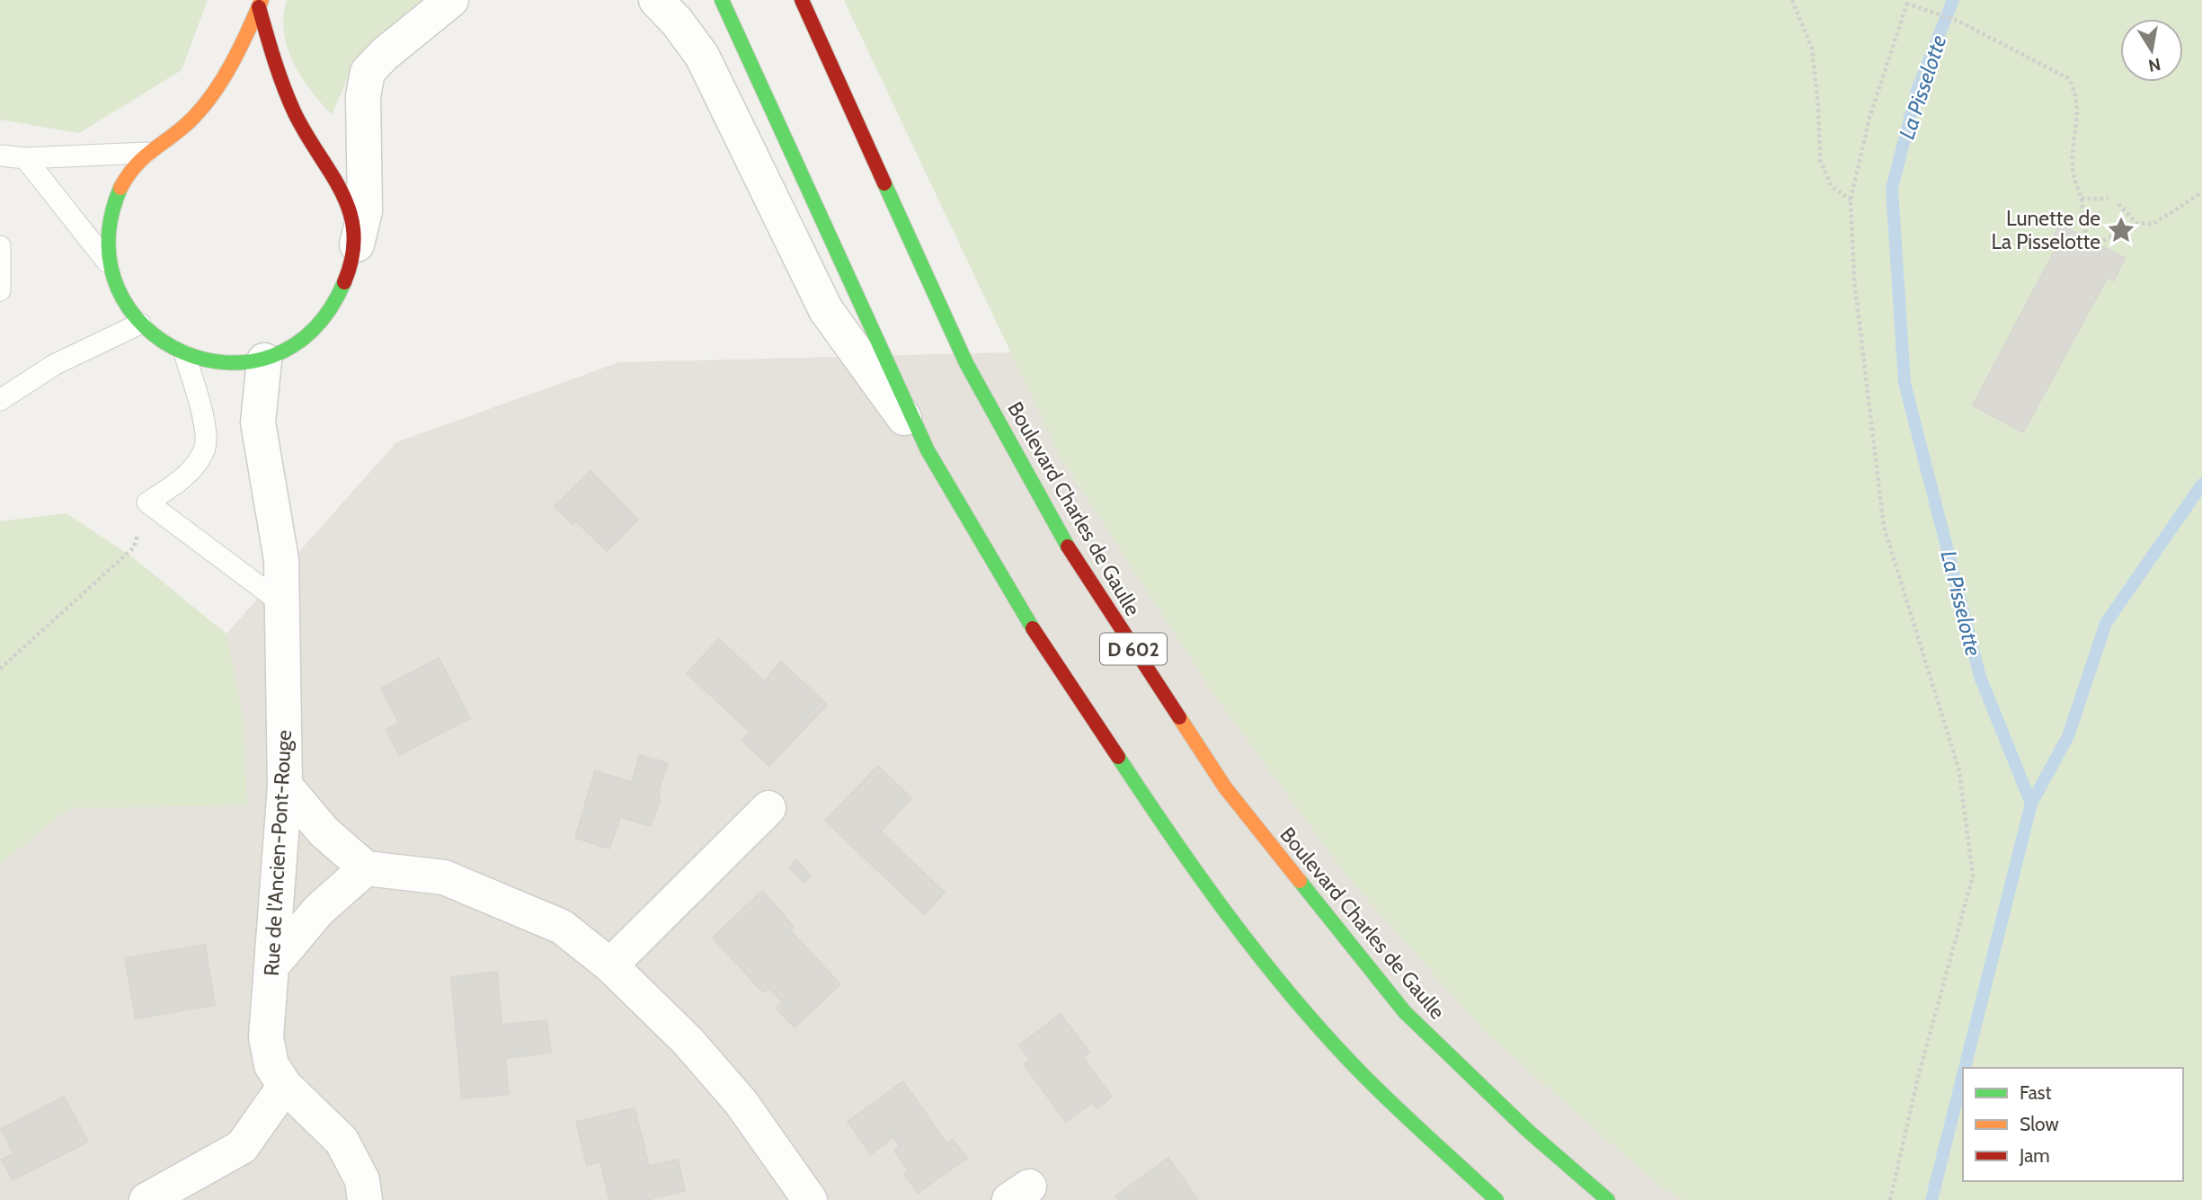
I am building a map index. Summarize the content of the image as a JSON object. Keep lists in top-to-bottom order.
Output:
{
  "streets": {
    "main road": ["Boulevard Charles de Gaulle", "D 602"],
    "street": ["Rue de l'Ancien-Pont-Rouge"]
  },
  "water": ["La Pisselotte"],
  "places": {
    "place": ["Lunette de La Pisselotte"]
  },
  "legend": ["Fast", "Slow", "Jam"],
  "north": "bottom"
}
